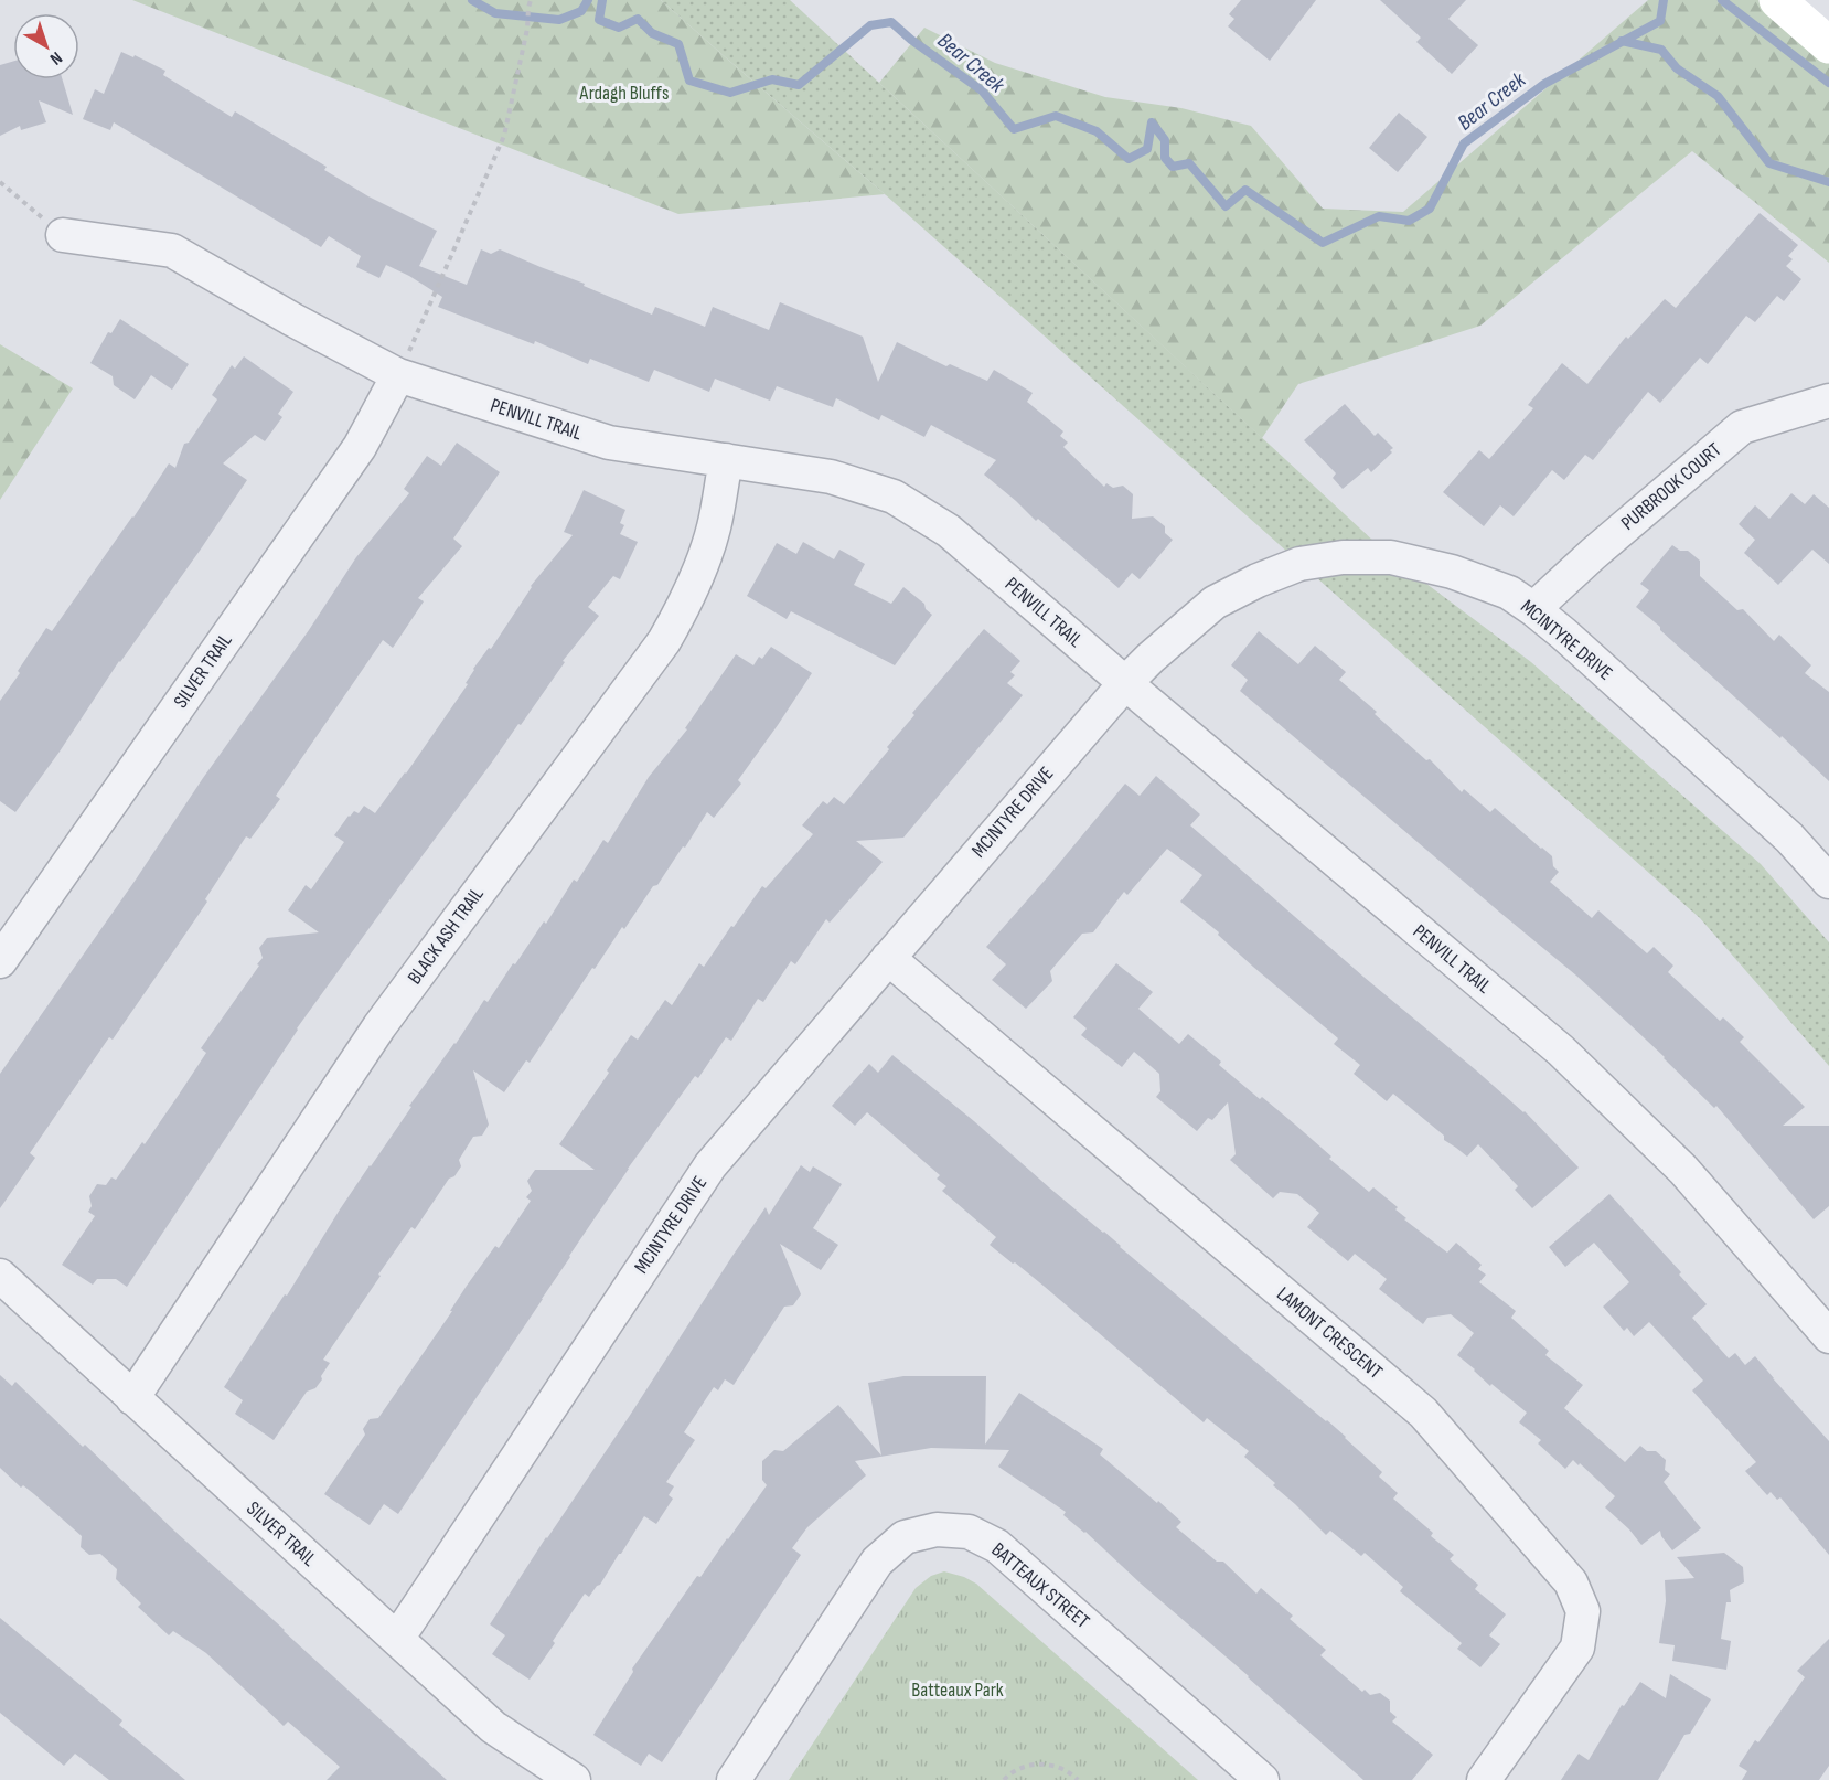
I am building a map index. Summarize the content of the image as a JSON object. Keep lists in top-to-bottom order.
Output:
{
  "streets": {
    "street": [
      "PENVILL TRAIL",
      "PURBROOK COURT",
      "MCINTYRE DRIVE",
      "SILVER TRAIL",
      "BLACK ASH TRAIL",
      "LAMONT CRESCENT",
      "BATTEAUX STREET"
    ]
  },
  "crossings": [
    ["PENVILL TRAIL", "MCINTYRE DRIVE"],
    ["PENVILL TRAIL", "SILVER TRAIL"],
    ["PENVILL TRAIL", "BLACK ASH TRAIL"],
    ["PURBROOK COURT", "MCINTYRE DRIVE"],
    ["MCINTYRE DRIVE", "SILVER TRAIL"],
    ["MCINTYRE DRIVE", "LAMONT CRESCENT"],
    ["SILVER TRAIL", "BLACK ASH TRAIL"]
  ],
  "water": ["Bear Creek"],
  "parks": ["Ardagh Bluffs", "Batteaux Park"],
  "north": "bottom right"
}
